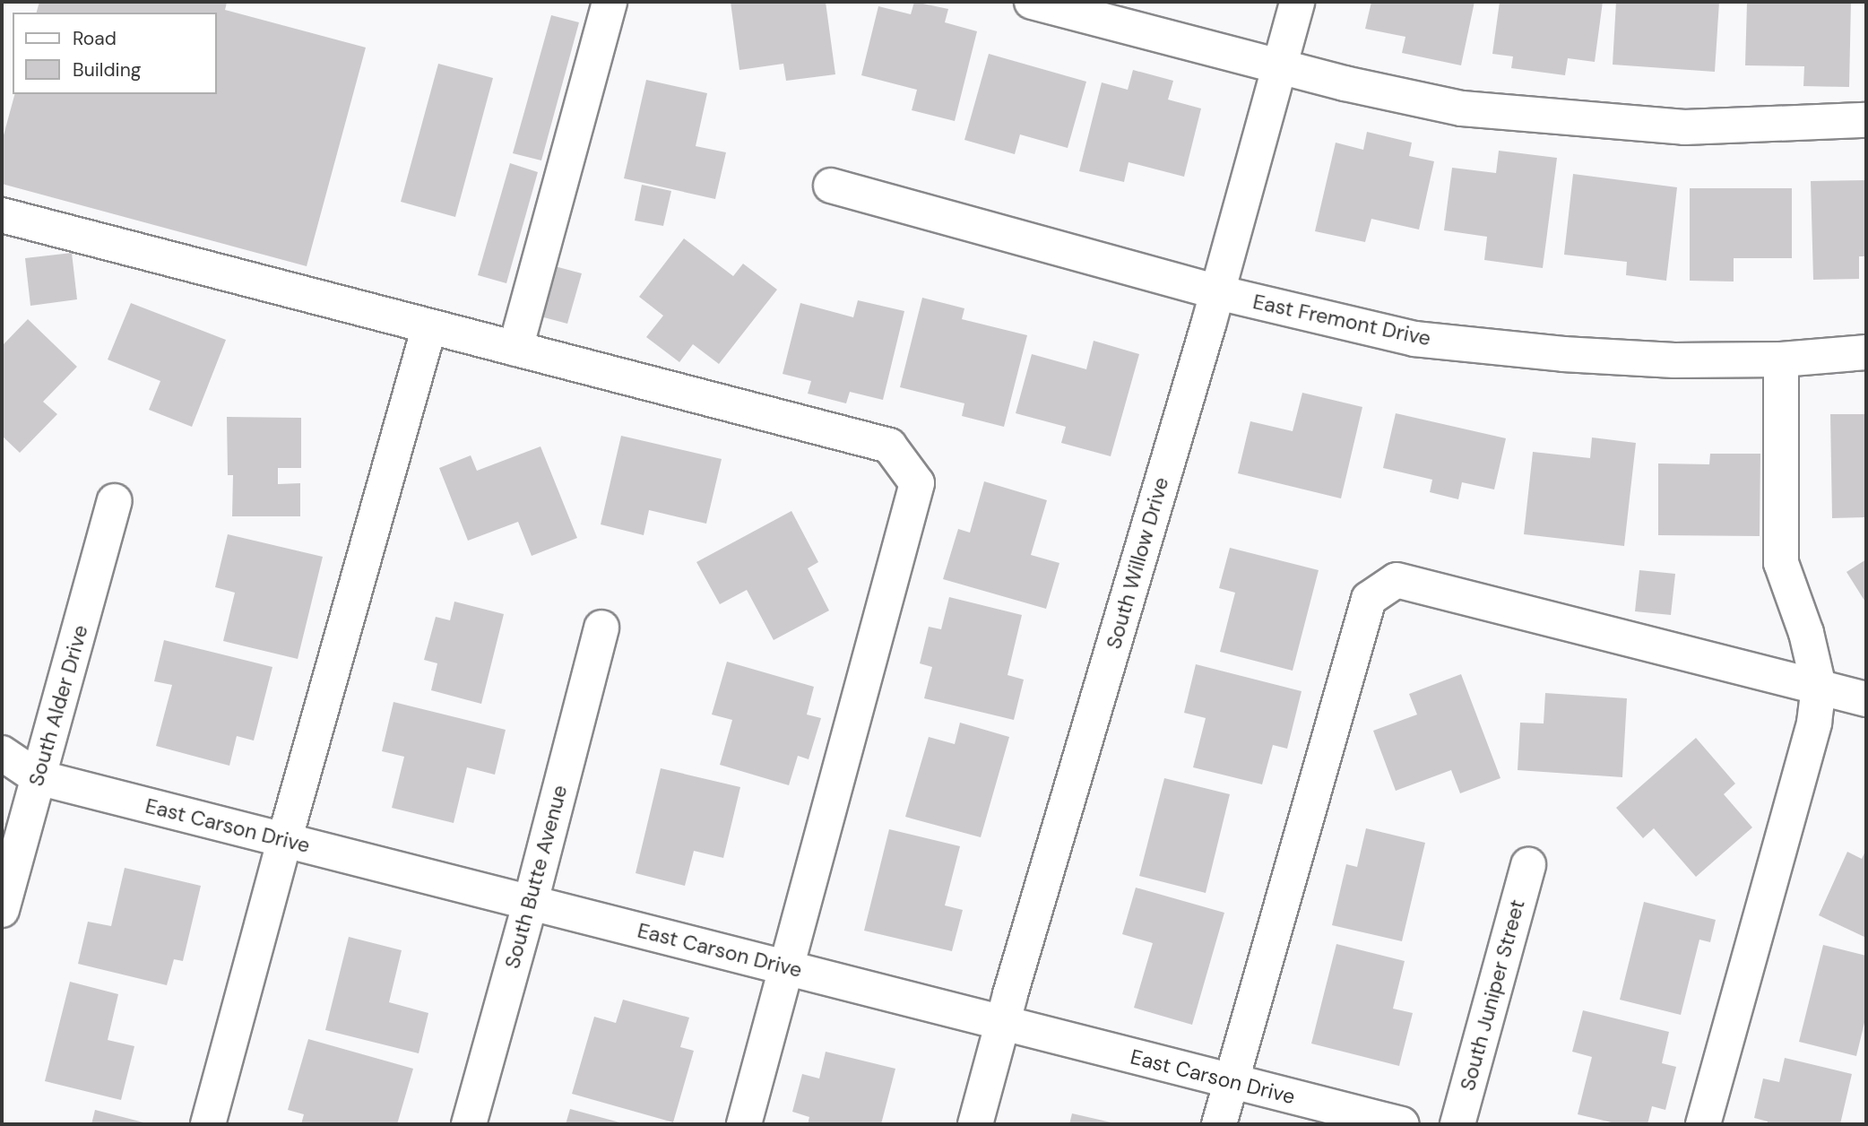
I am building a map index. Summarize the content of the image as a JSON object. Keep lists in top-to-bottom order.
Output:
{
  "streets": {
    "street": [
      "East Fremont Drive",
      "South Willow Drive",
      "South Alder Drive",
      "East Carson Drive",
      "South Butte Avenue",
      "South Juniper Street"
    ]
  },
  "crossings": [
    ["East Fremont Drive", "South Willow Drive"],
    ["South Willow Drive", "East Carson Drive"],
    ["South Alder Drive", "East Carson Drive"],
    ["East Carson Drive", "South Butte Avenue"]
  ],
  "legend": ["Road", "Building"]
}
